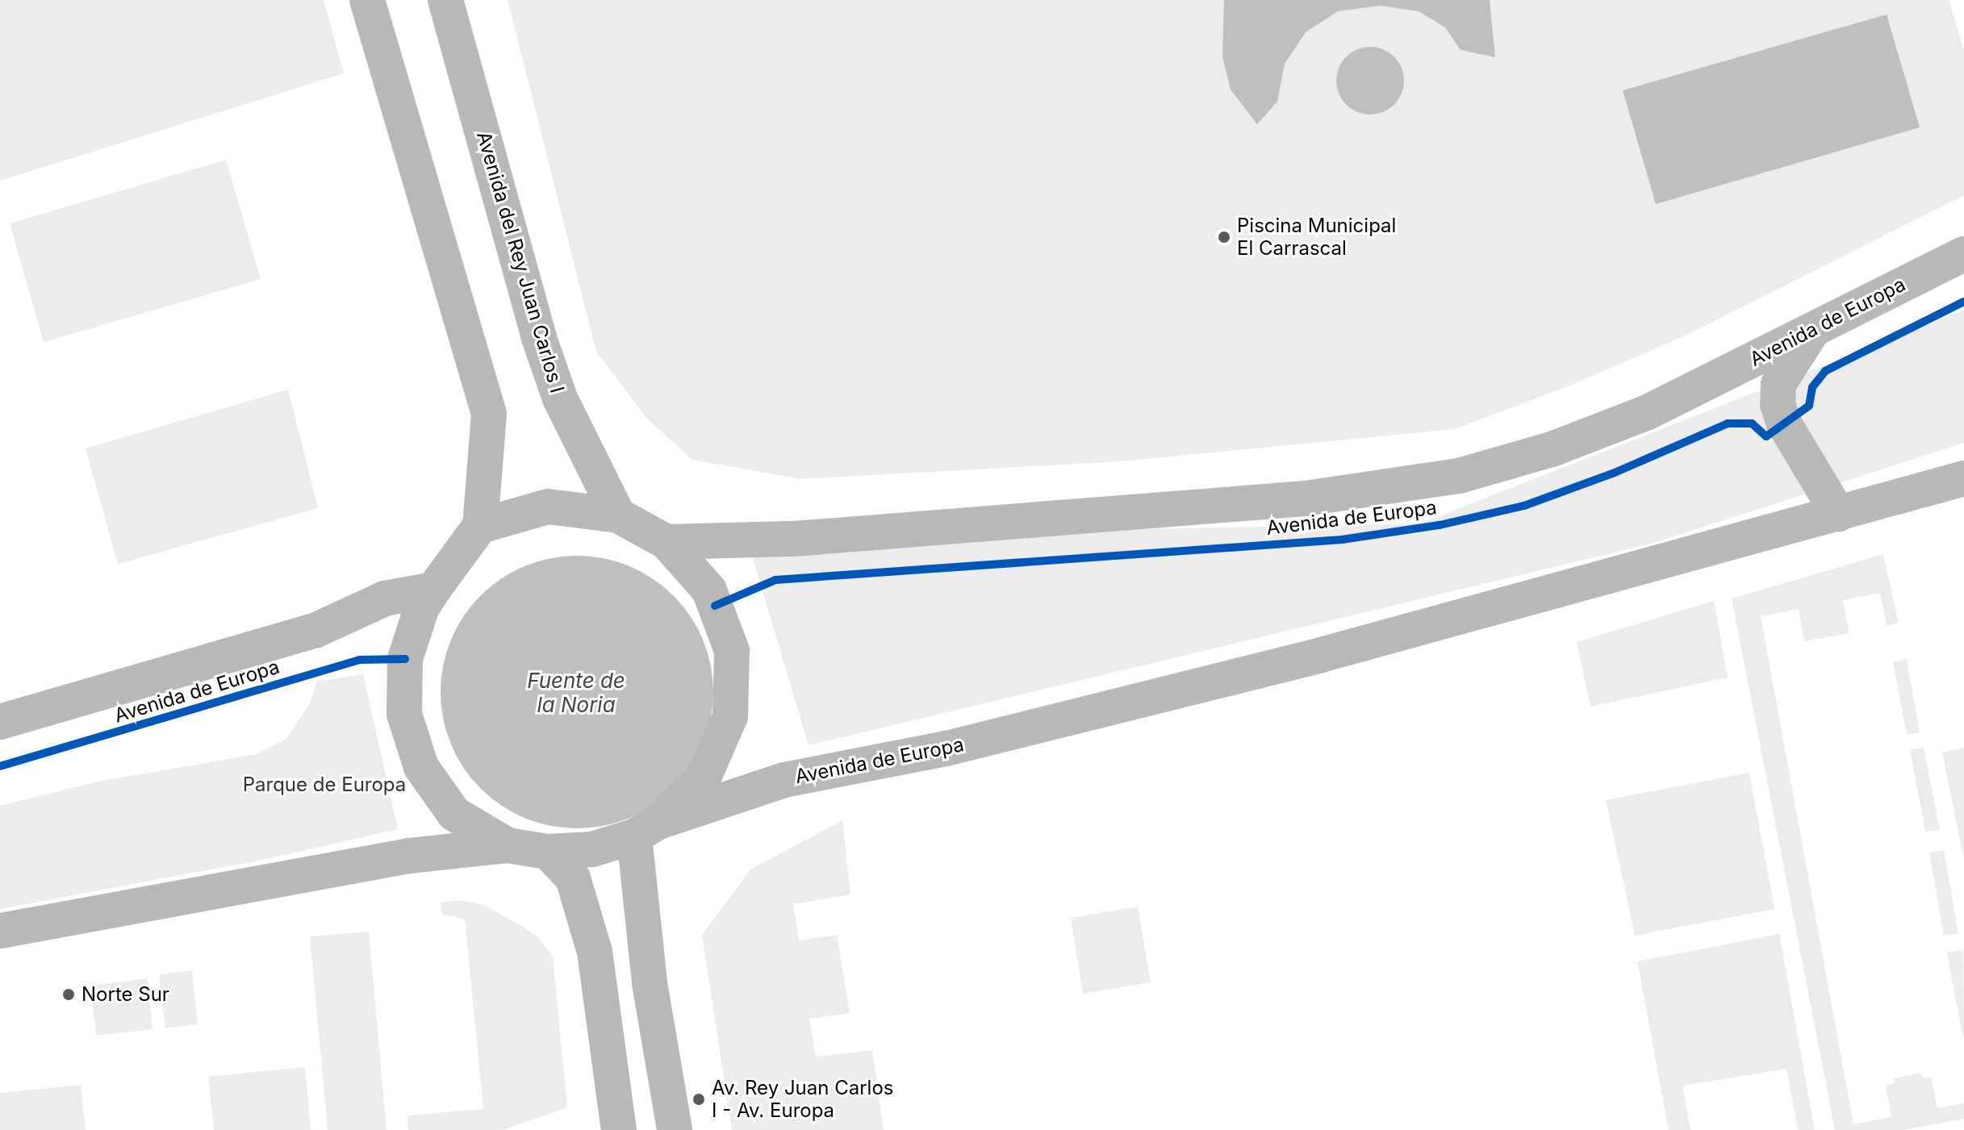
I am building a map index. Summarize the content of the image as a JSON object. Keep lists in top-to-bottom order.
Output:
{
  "streets": {
    "main road": ["Avenida del Rey Juan Carlos I", "Avenida de Europa"]
  },
  "water": ["Fuente de la Noria"],
  "parks": ["Parque de Europa"],
  "places": ["Piscina Municipal El Carrascal", "Norte Sur", "Av. Rey Juan Carlos I - Av. Europa"]
}
